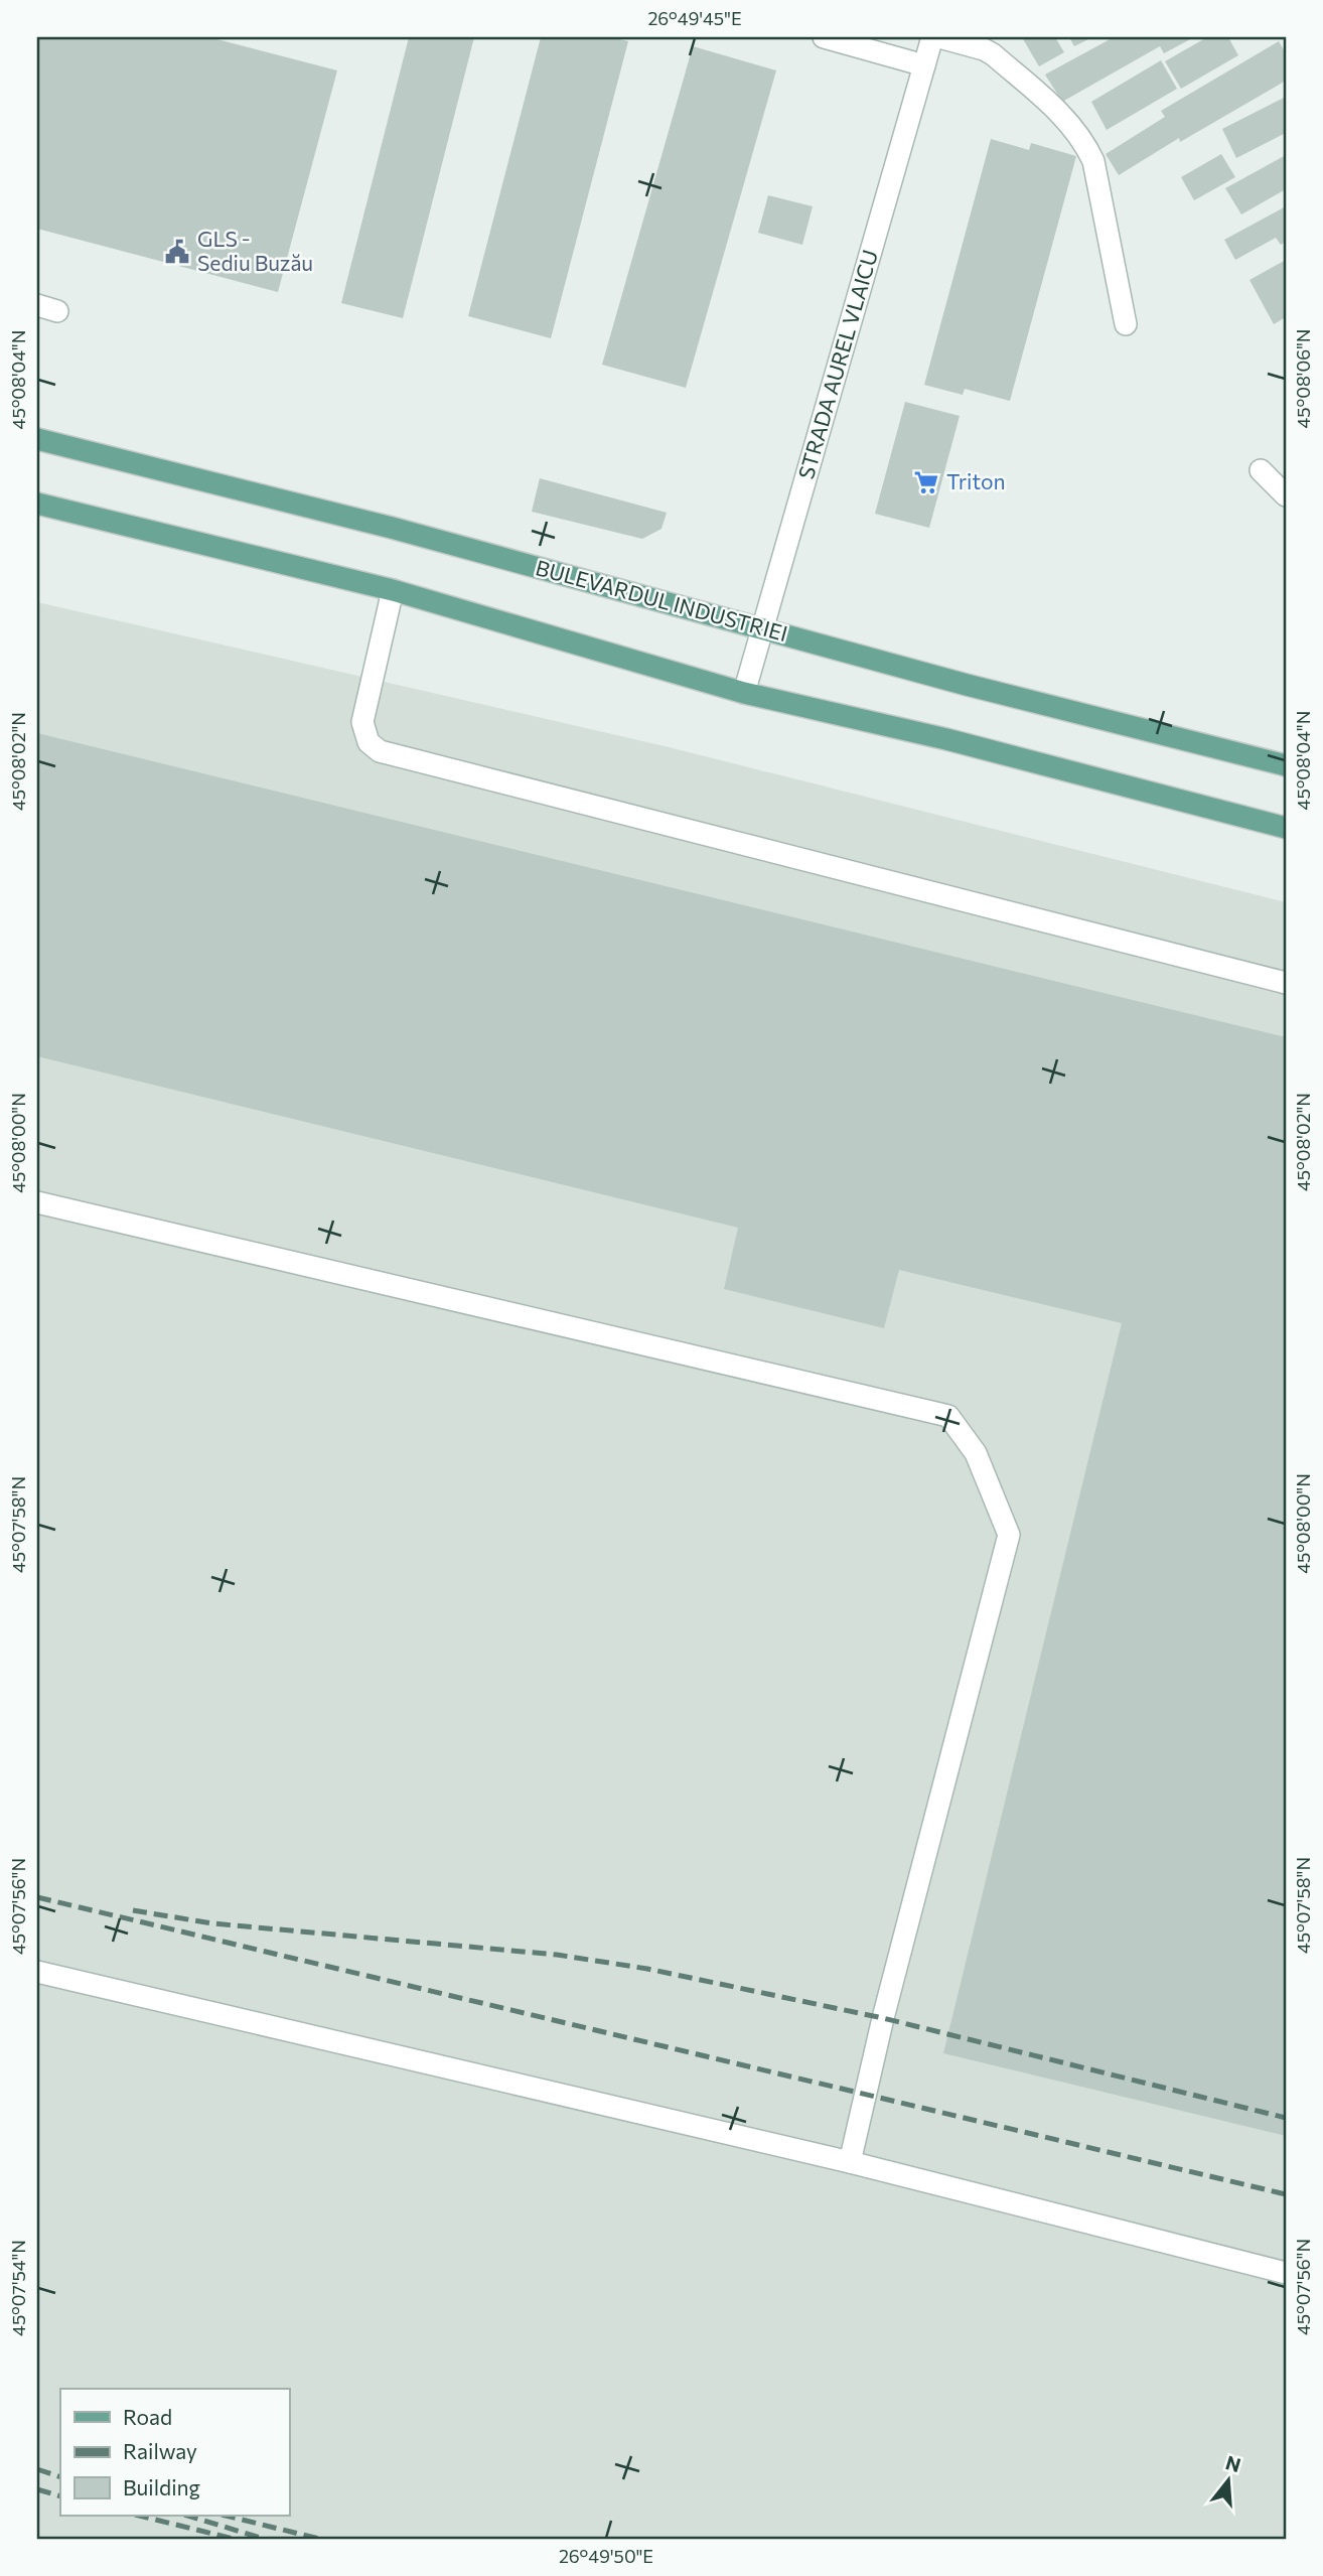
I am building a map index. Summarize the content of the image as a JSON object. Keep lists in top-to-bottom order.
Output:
{
  "streets": {
    "main road": ["BULEVARDUL INDUSTRIEI"],
    "street": ["STRADA AUREL VLAICU"]
  },
  "crossings": [
    ["STRADA AUREL VLAICU", "BULEVARDUL INDUSTRIEI"]
  ],
  "places": {
    "public building": ["GLS - Sediu Buzău"],
    "supermarket": ["Triton"]
  },
  "legend": ["Road", "Railway", "Building"],
  "north": "top",
  "coordinates": [
    "26°49'45\"E",
    "45°08'06\"N",
    "45°08'04\"N",
    "45°08'02\"N",
    "45°08'00\"N",
    "45°07'58\"N",
    "45°07'56\"N",
    "45°07'54\"N",
    "26°49'50\"E"
  ]
}
